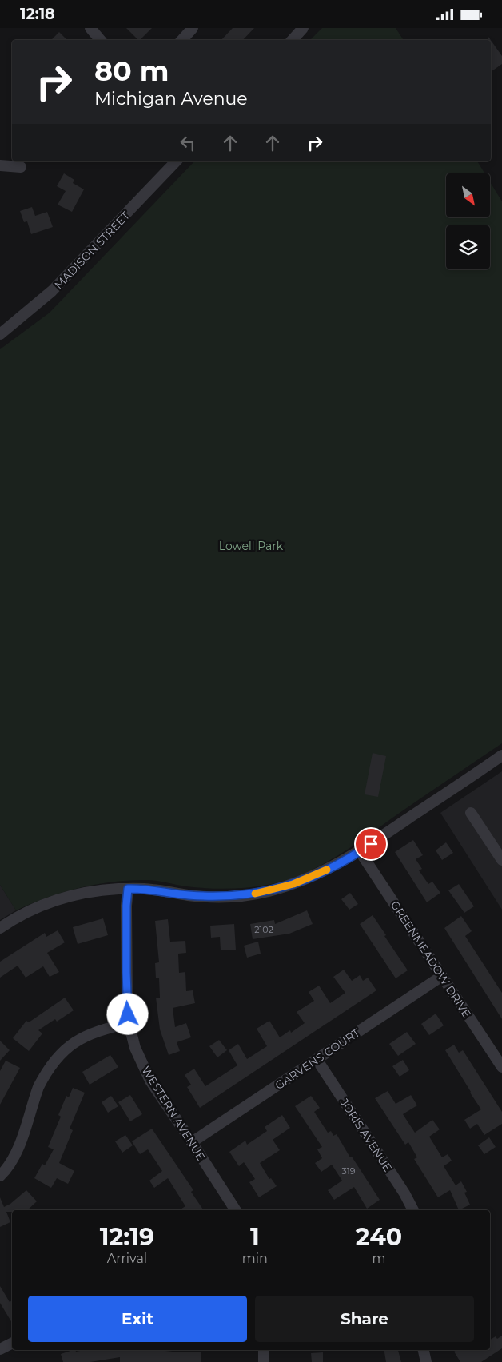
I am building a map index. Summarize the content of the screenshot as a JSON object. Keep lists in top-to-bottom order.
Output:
{
  "streets": {
    "street": [
      "MADISON STREET",
      "GREENMEADOW DRIVE",
      "GARVENS COURT",
      "WESTERN AVENUE",
      "JORIS AVENUE"
    ]
  },
  "crossings": [
    ["GREENMEADOW DRIVE", "GARVENS COURT"],
    ["GARVENS COURT", "WESTERN AVENUE"],
    ["GARVENS COURT", "JORIS AVENUE"]
  ],
  "parks": ["Lowell Park"],
  "house_numbers": ["2102", "319"],
  "north": "bottom right",
  "page": {
    "status": "12:18",
    "turn": ["80 m", "Michigan Avenue"],
    "eta": [
      "12:19",
      "Arrival",
      "1",
      "min",
      "240",
      "m"
    ],
    "buttons": ["Exit", "Share"]
  }
}
